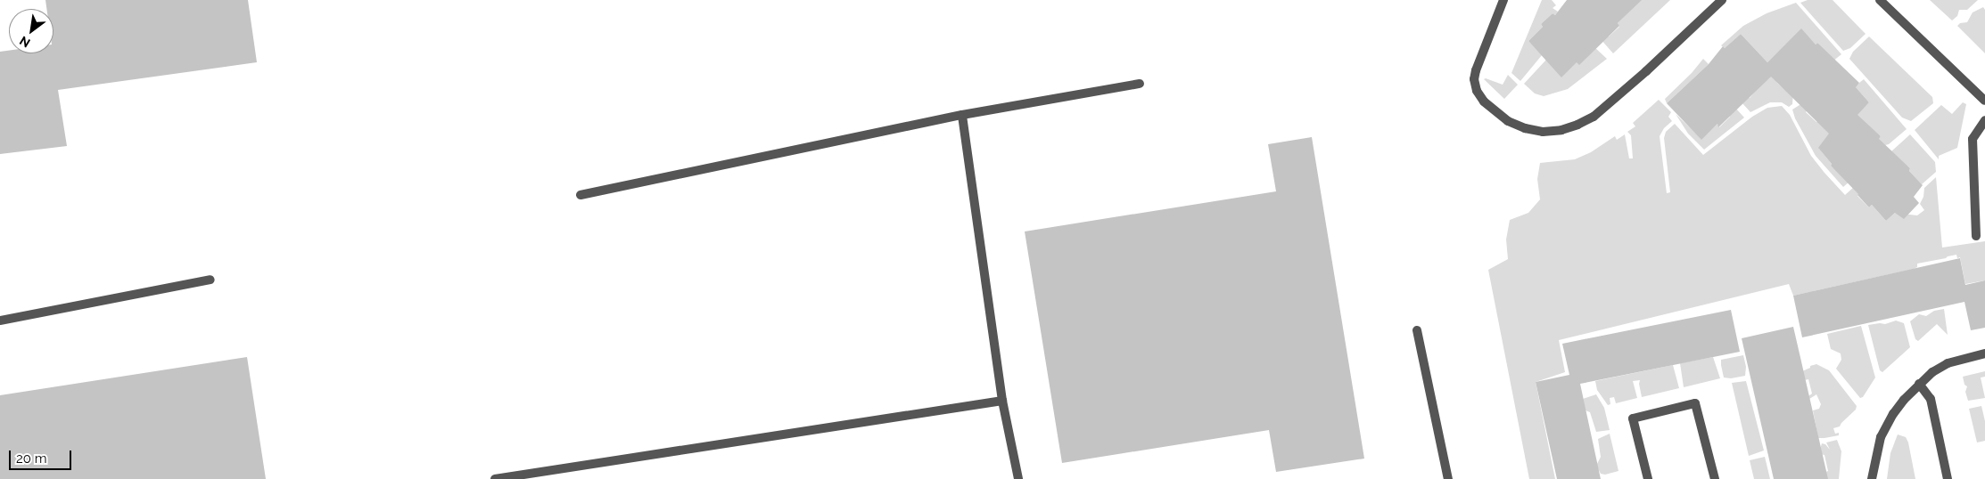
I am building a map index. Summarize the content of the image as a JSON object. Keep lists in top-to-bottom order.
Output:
{
  "scale_bar": "20 m",
  "north": "bottom left"
}
